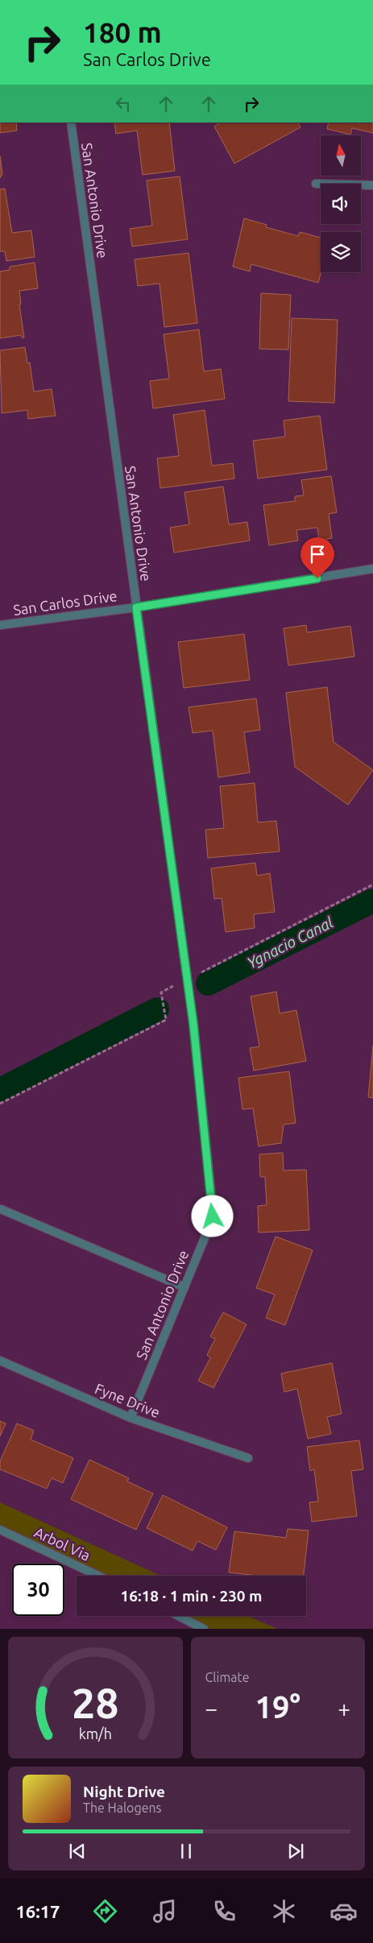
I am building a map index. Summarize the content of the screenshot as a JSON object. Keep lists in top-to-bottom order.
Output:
{
  "streets": {
    "street": [
      "San Antonio Drive",
      "San Carlos Drive",
      "Fyne Drive",
      "Arbol Via"
    ]
  },
  "crossings": [
    ["San Antonio Drive", "San Carlos Drive"],
    ["San Antonio Drive", "Fyne Drive"]
  ],
  "water": ["Ygnacio Canal"],
  "north": "top",
  "page": {
    "turn": ["180 m", "San Carlos Drive"],
    "limit": "30",
    "trip": "16:18 · 1 min · 230 m",
    "tile": "Climate",
    "heat": ["−", "19°", "+"],
    "song": ["Night Drive", "The Halogens"],
    "tabs": "16:17",
    "gauge": ["28", "km/h"]
  }
}
